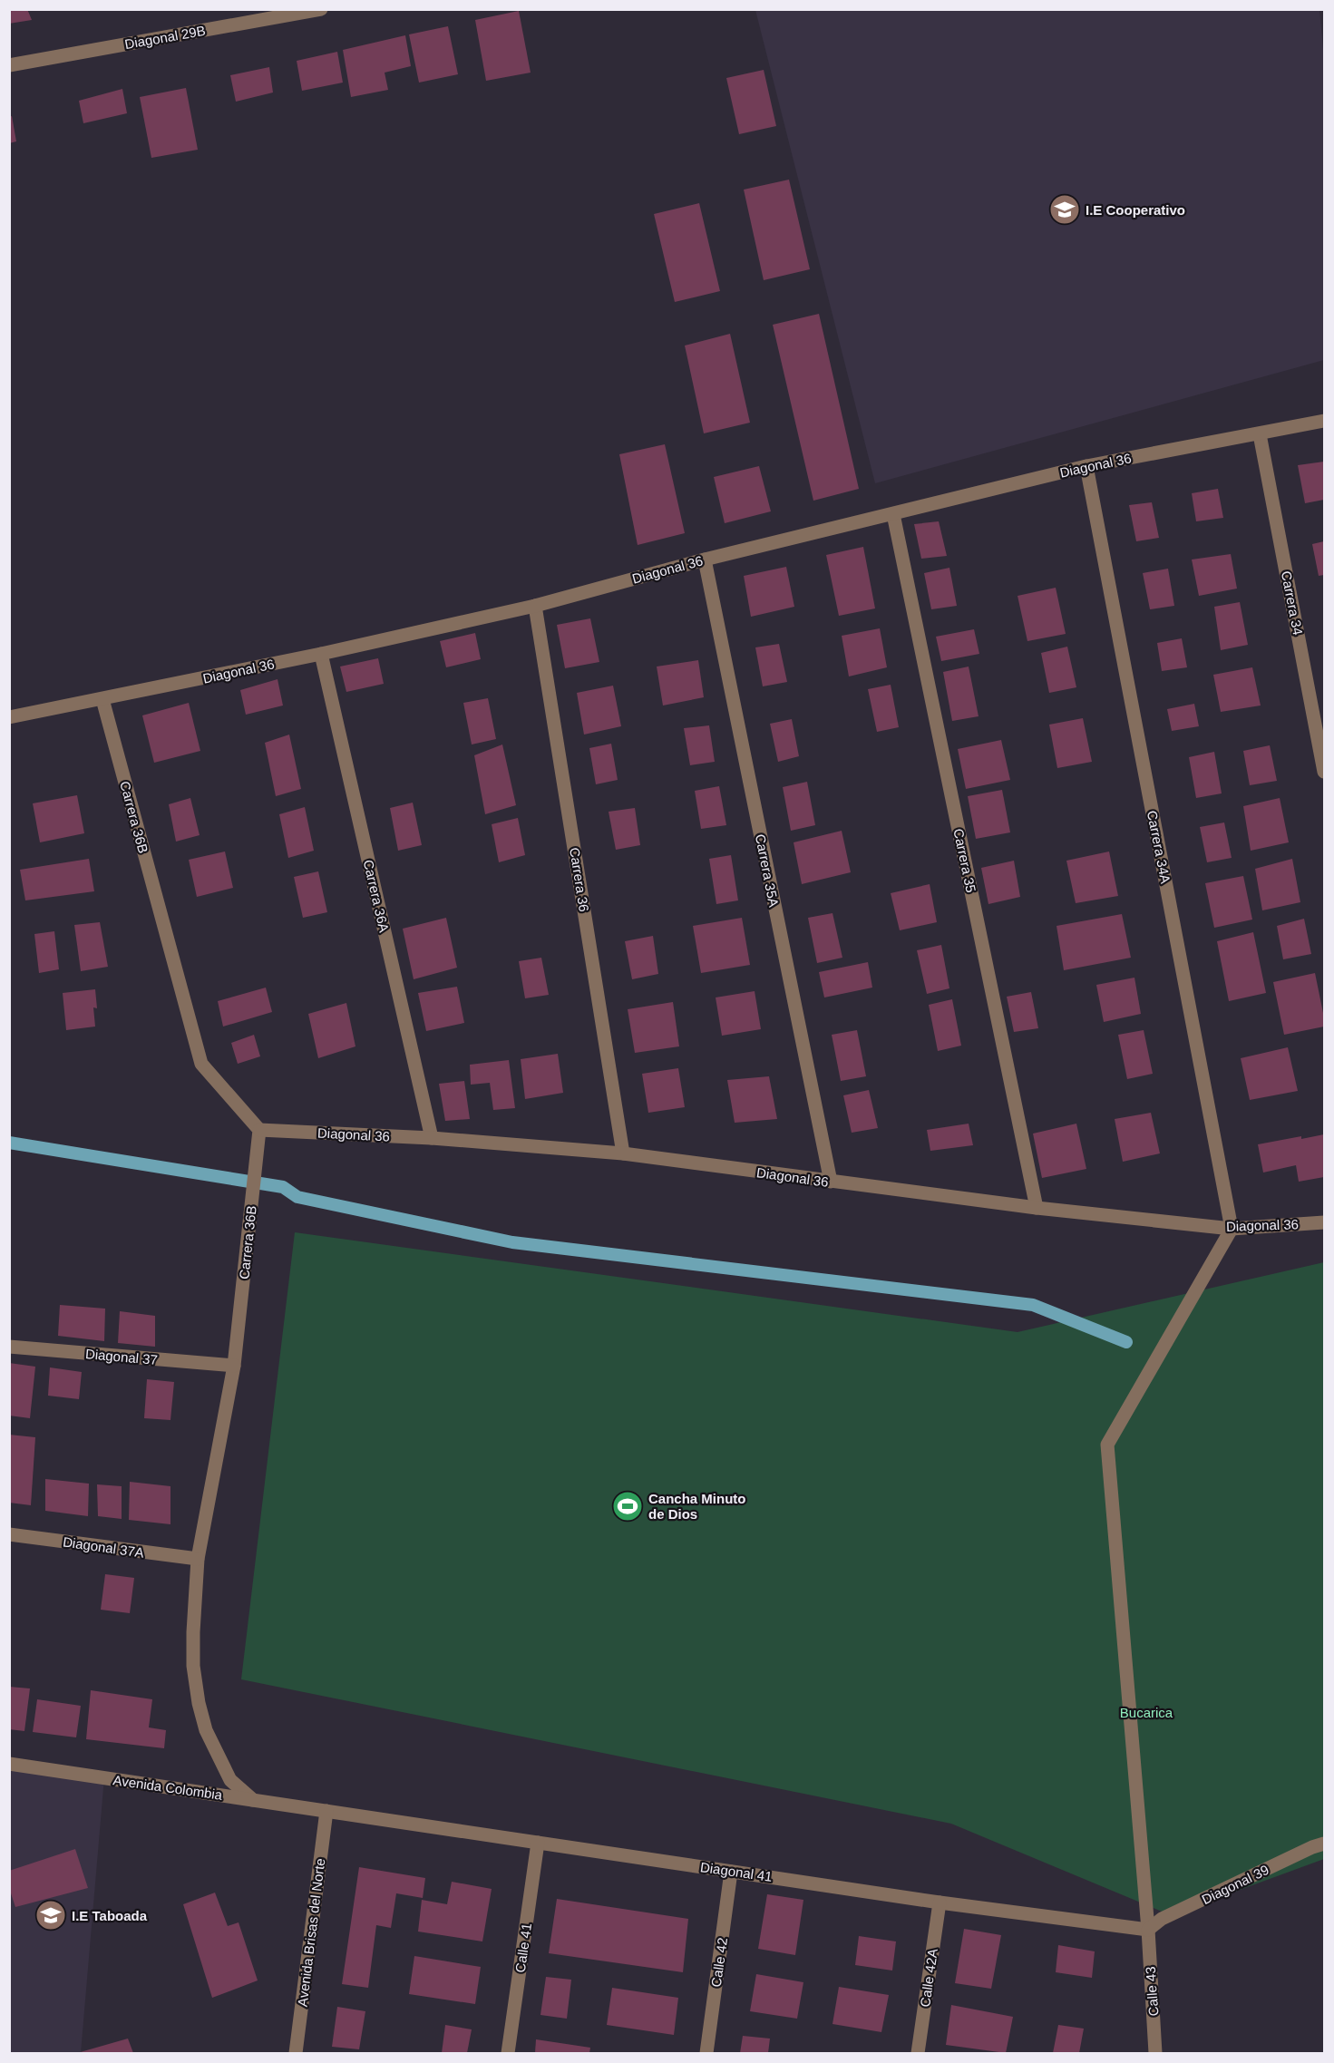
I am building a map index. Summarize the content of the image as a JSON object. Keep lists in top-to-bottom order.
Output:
{
  "streets": {
    "street": [
      "Diagonal 29B",
      "Diagonal 36",
      "Carrera 34",
      "Carrera 36B",
      "Carrera 34A",
      "Carrera 35",
      "Carrera 35A",
      "Carrera 36",
      "Carrera 36A",
      "Diagonal 37",
      "Diagonal 37A",
      "Avenida Colombia",
      "Diagonal 41",
      "Diagonal 39",
      "Avenida Brisas del Norte",
      "Calle 41",
      "Calle 42",
      "Calle 42A",
      "Calle 43"
    ]
  },
  "crossings": [
    ["Diagonal 36", "Carrera 34"],
    ["Diagonal 36", "Carrera 36B"],
    ["Diagonal 36", "Carrera 34A"],
    ["Diagonal 36", "Carrera 35"],
    ["Diagonal 36", "Carrera 35A"],
    ["Diagonal 36", "Carrera 36"],
    ["Diagonal 36", "Carrera 36A"],
    ["Diagonal 36", "Calle 43"],
    ["Carrera 36B", "Diagonal 37"],
    ["Carrera 36B", "Diagonal 37A"],
    ["Carrera 36B", "Avenida Colombia"],
    ["Carrera 34A", "Calle 43"],
    ["Avenida Colombia", "Diagonal 41"],
    ["Avenida Colombia", "Avenida Brisas del Norte"],
    ["Diagonal 41", "Diagonal 39"],
    ["Diagonal 41", "Avenida Brisas del Norte"],
    ["Diagonal 41", "Calle 41"],
    ["Diagonal 41", "Calle 42"],
    ["Diagonal 41", "Calle 42A"],
    ["Diagonal 41", "Calle 43"],
    ["Diagonal 39", "Calle 43"]
  ],
  "parks": ["Bucarica"],
  "places": {
    "school or university": ["I.E Cooperativo", "I.E Taboada"],
    "sports": ["Cancha Minuto de Dios"]
  }
}
